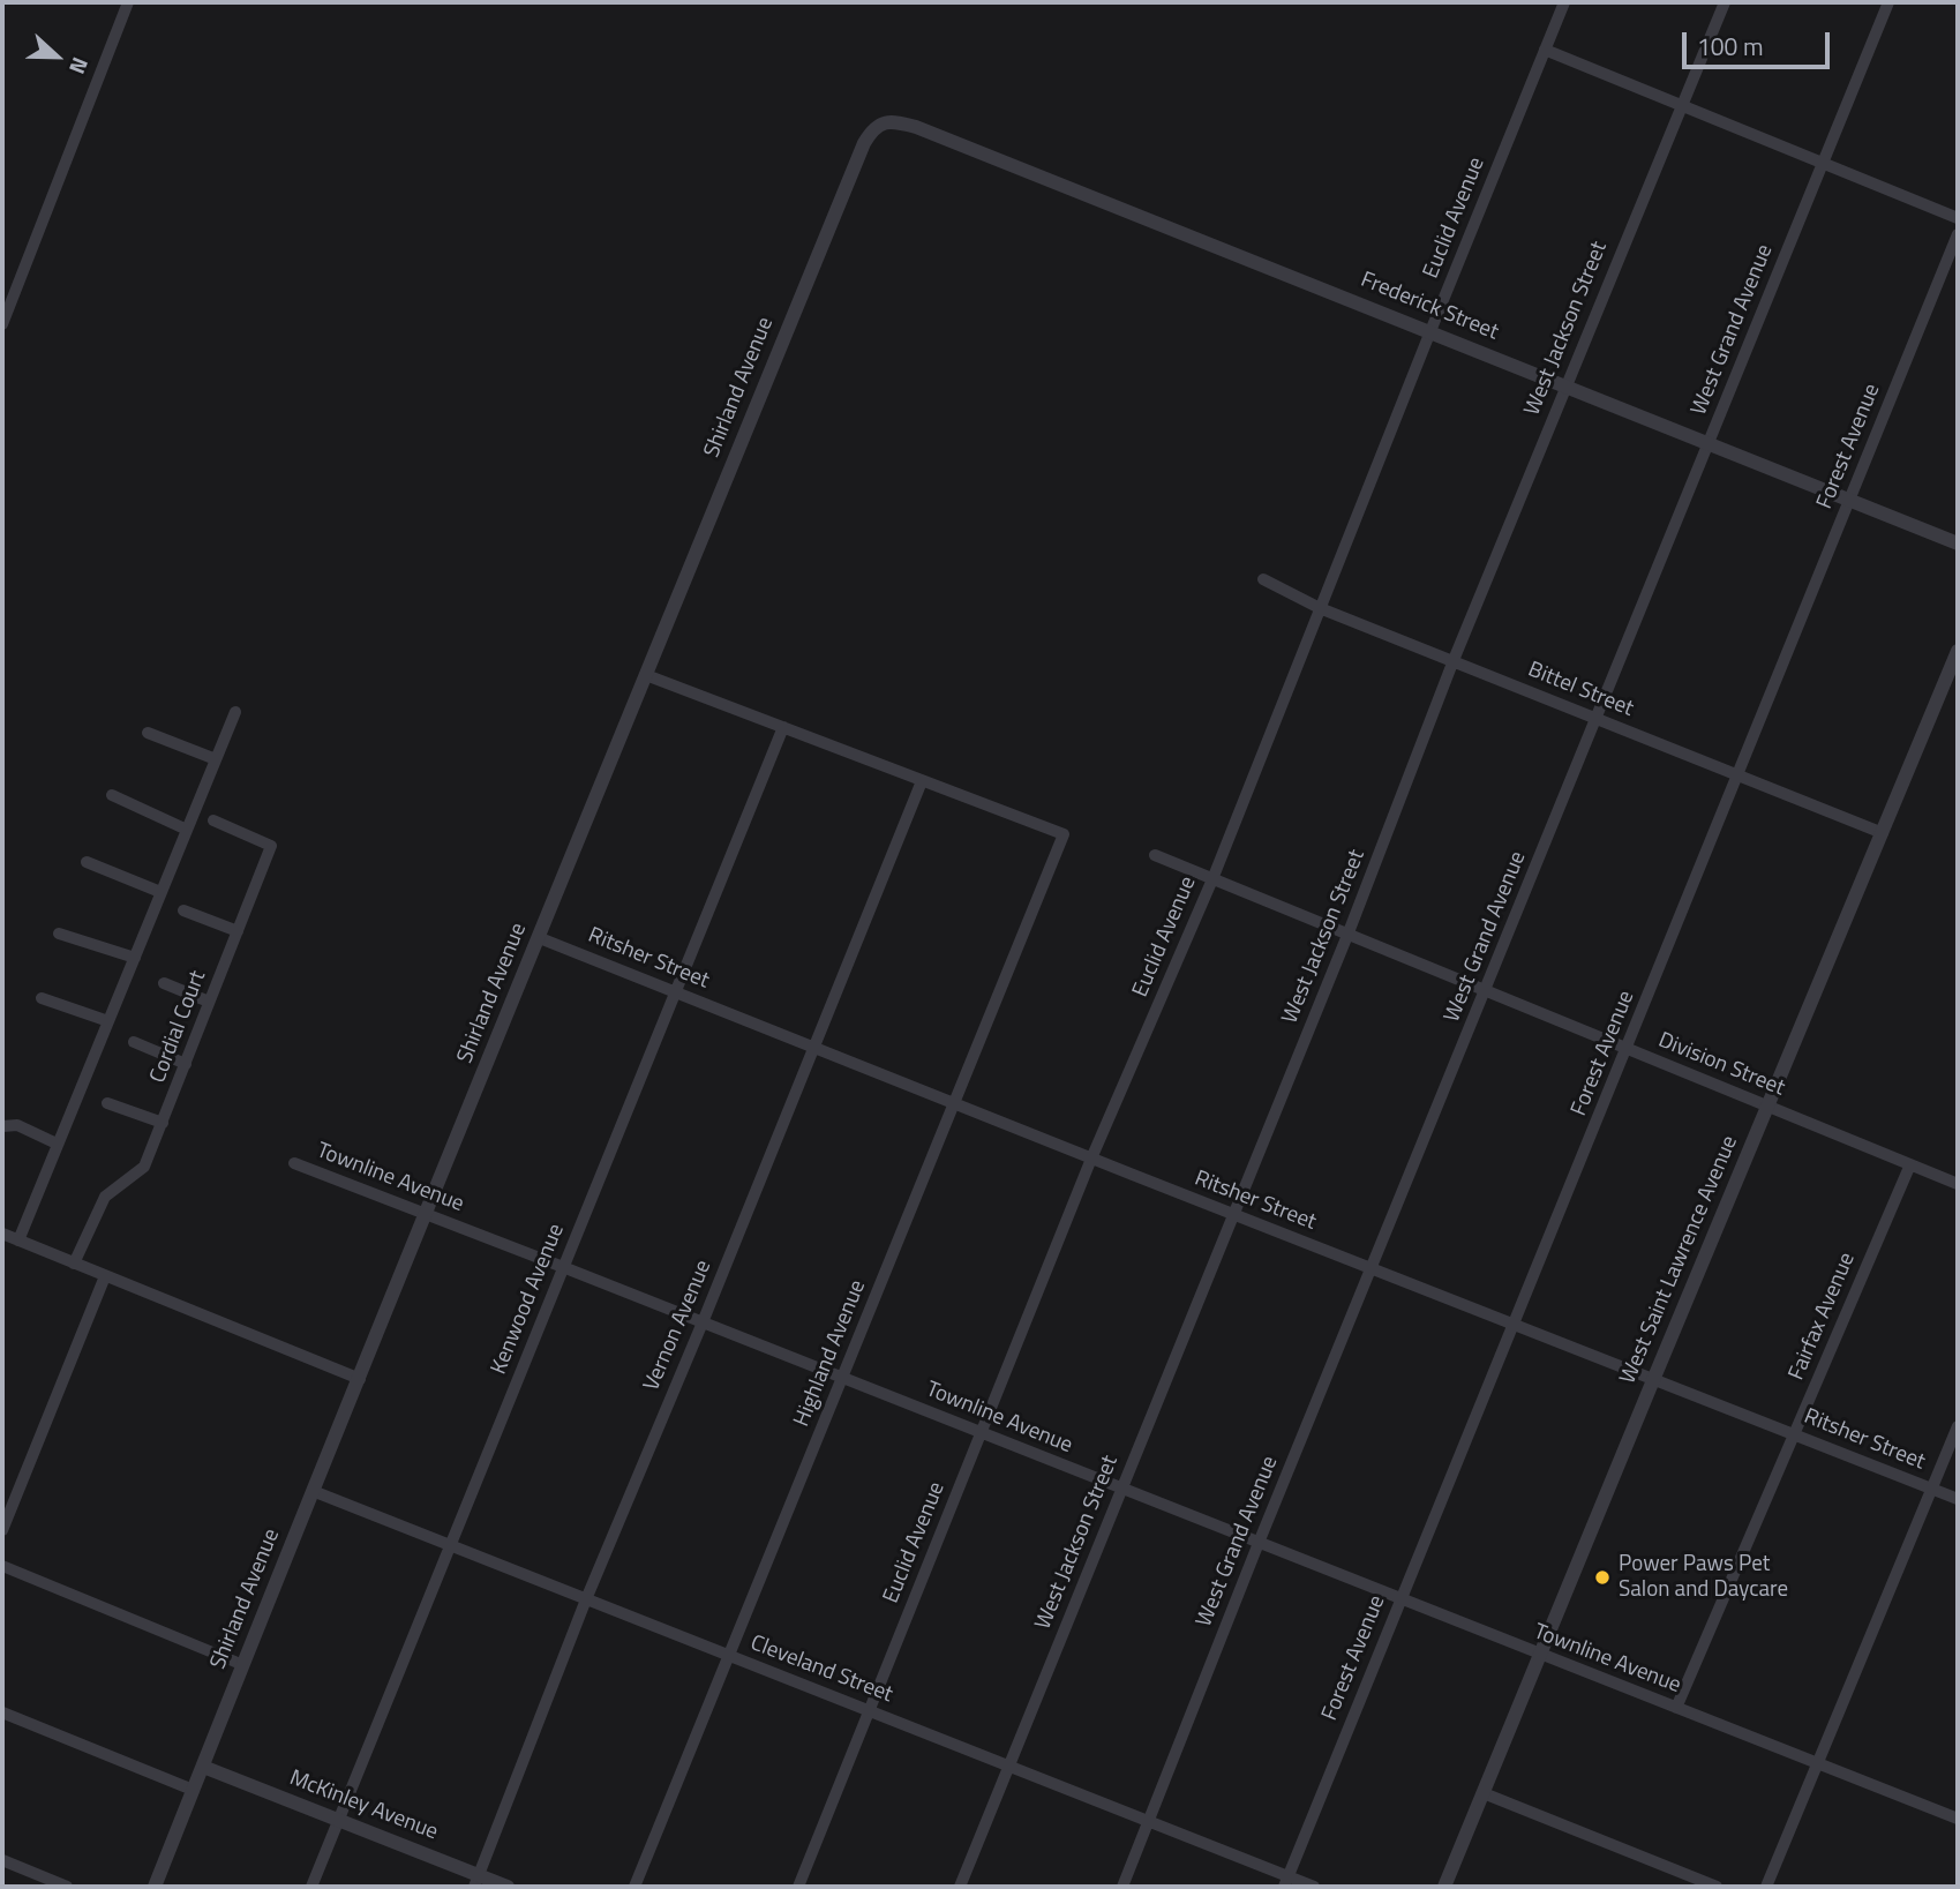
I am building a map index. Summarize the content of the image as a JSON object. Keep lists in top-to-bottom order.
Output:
{
  "streets": {
    "street": [
      "Euclid Avenue",
      "Frederick Street",
      "West Jackson Street",
      "West Grand Avenue",
      "Shirland Avenue",
      "Forest Avenue",
      "Bittel Street",
      "Ritsher Street",
      "Cordial Court",
      "Division Street",
      "Townline Avenue",
      "West Saint Lawrence Avenue",
      "Kenwood Avenue",
      "Fairfax Avenue",
      "Vernon Avenue",
      "Highland Avenue",
      "Cleveland Street",
      "McKinley Avenue"
    ]
  },
  "crossings": [
    ["Euclid Avenue", "Frederick Street"],
    ["Euclid Avenue", "Bittel Street"],
    ["Euclid Avenue", "Ritsher Street"],
    ["Euclid Avenue", "Division Street"],
    ["Euclid Avenue", "Townline Avenue"],
    ["Euclid Avenue", "Cleveland Street"],
    ["Frederick Street", "West Jackson Street"],
    ["Frederick Street", "West Grand Avenue"],
    ["Frederick Street", "Shirland Avenue"],
    ["Frederick Street", "Forest Avenue"],
    ["West Jackson Street", "Bittel Street"],
    ["West Jackson Street", "Ritsher Street"],
    ["West Jackson Street", "Division Street"],
    ["West Jackson Street", "Townline Avenue"],
    ["West Jackson Street", "Cleveland Street"],
    ["West Grand Avenue", "Bittel Street"],
    ["West Grand Avenue", "Ritsher Street"],
    ["West Grand Avenue", "Division Street"],
    ["West Grand Avenue", "Townline Avenue"],
    ["West Grand Avenue", "Cleveland Street"],
    ["Shirland Avenue", "Ritsher Street"],
    ["Shirland Avenue", "Townline Avenue"],
    ["Shirland Avenue", "Cleveland Street"],
    ["Shirland Avenue", "McKinley Avenue"],
    ["Forest Avenue", "Bittel Street"],
    ["Forest Avenue", "Ritsher Street"],
    ["Forest Avenue", "Division Street"],
    ["Forest Avenue", "Townline Avenue"],
    ["Forest Avenue", "Cleveland Street"],
    ["Bittel Street", "West Saint Lawrence Avenue"],
    ["Ritsher Street", "West Saint Lawrence Avenue"],
    ["Ritsher Street", "Kenwood Avenue"],
    ["Ritsher Street", "Fairfax Avenue"],
    ["Ritsher Street", "Vernon Avenue"],
    ["Ritsher Street", "Highland Avenue"],
    ["Division Street", "West Saint Lawrence Avenue"],
    ["Division Street", "Fairfax Avenue"],
    ["Townline Avenue", "West Saint Lawrence Avenue"],
    ["Townline Avenue", "Kenwood Avenue"],
    ["Townline Avenue", "Fairfax Avenue"],
    ["Townline Avenue", "Vernon Avenue"],
    ["Townline Avenue", "Highland Avenue"],
    ["Kenwood Avenue", "Cleveland Street"],
    ["Kenwood Avenue", "McKinley Avenue"],
    ["Vernon Avenue", "Highland Avenue"],
    ["Vernon Avenue", "Cleveland Street"],
    ["Vernon Avenue", "McKinley Avenue"],
    ["Highland Avenue", "Cleveland Street"]
  ],
  "places": ["Power Paws Pet Salon and Daycare"],
  "scale_bar": "100 m",
  "north": "right"
}
